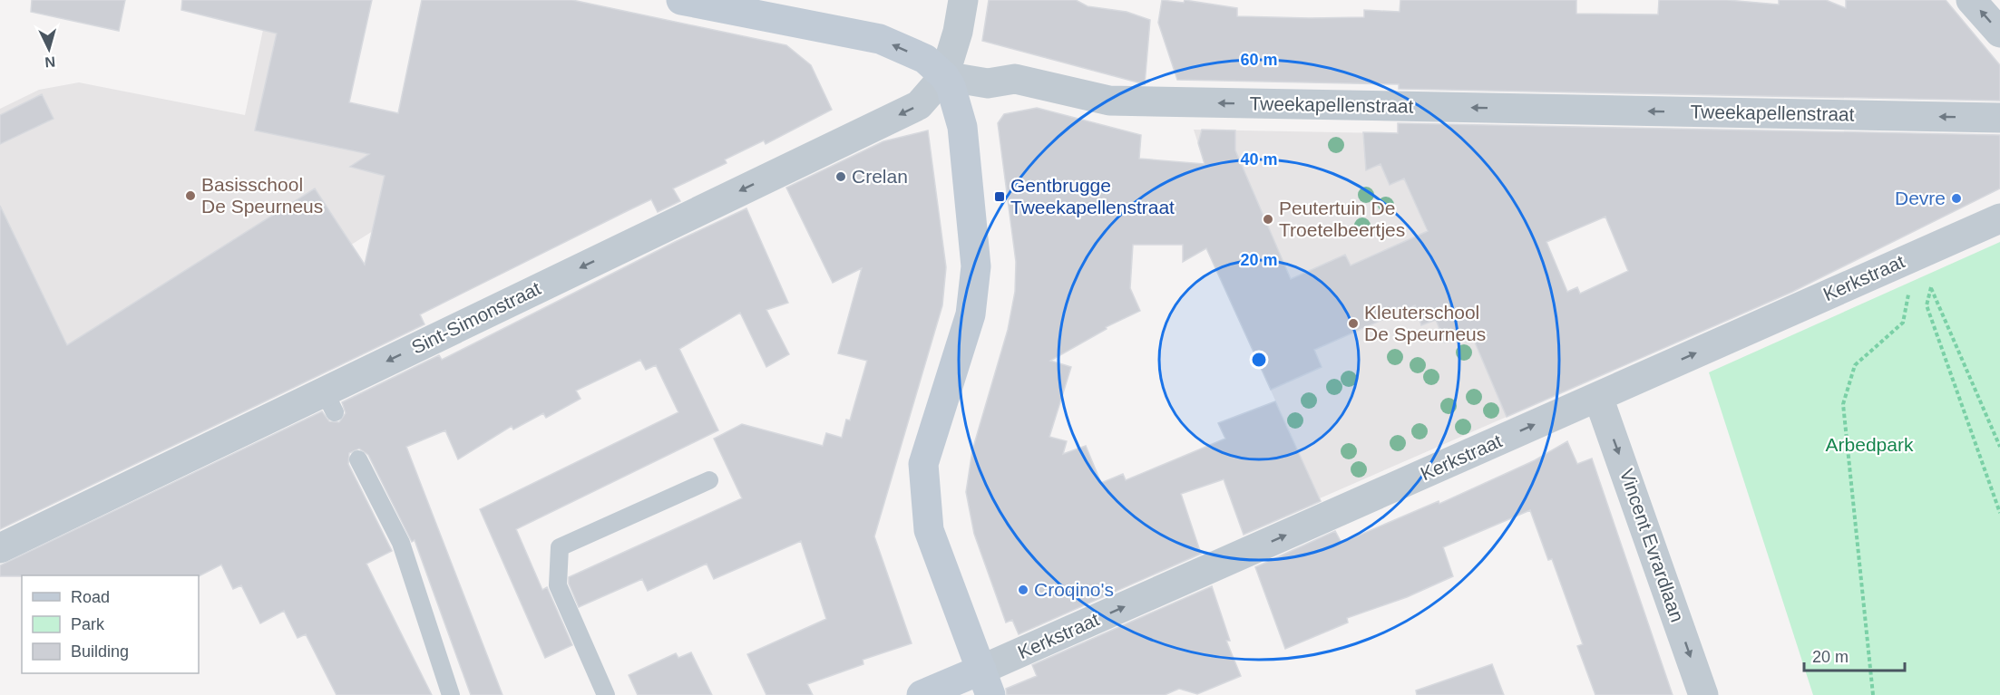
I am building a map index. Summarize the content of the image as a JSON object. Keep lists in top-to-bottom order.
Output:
{
  "streets": {
    "street": [
      "Tweekapellenstraat",
      "Kerkstraat",
      "Sint-Simonstraat",
      "Vincent Evrardlaan"
    ]
  },
  "crossings": [
    ["Tweekapellenstraat", "Sint-Simonstraat"],
    ["Kerkstraat", "Vincent Evrardlaan"]
  ],
  "one_way": [
    "Tweekapellenstraat",
    "Kerkstraat",
    "Sint-Simonstraat",
    "Vincent Evrardlaan"
  ],
  "parks": ["Arbedpark"],
  "places": {
    "other": [
      "Crelan",
      "Basisschool De Speurneus",
      "Devre",
      "Peutertuin De Troetelbeertjes",
      "Kleuterschool De Speurneus",
      "Croqino's"
    ],
    "transit": ["Gentbrugge Tweekapellenstraat"]
  },
  "legend": ["Road", "Park", "Building"],
  "scale_bar": "20 m",
  "north": "bottom",
  "rings": ["60 m", "40 m", "20 m"]
}
